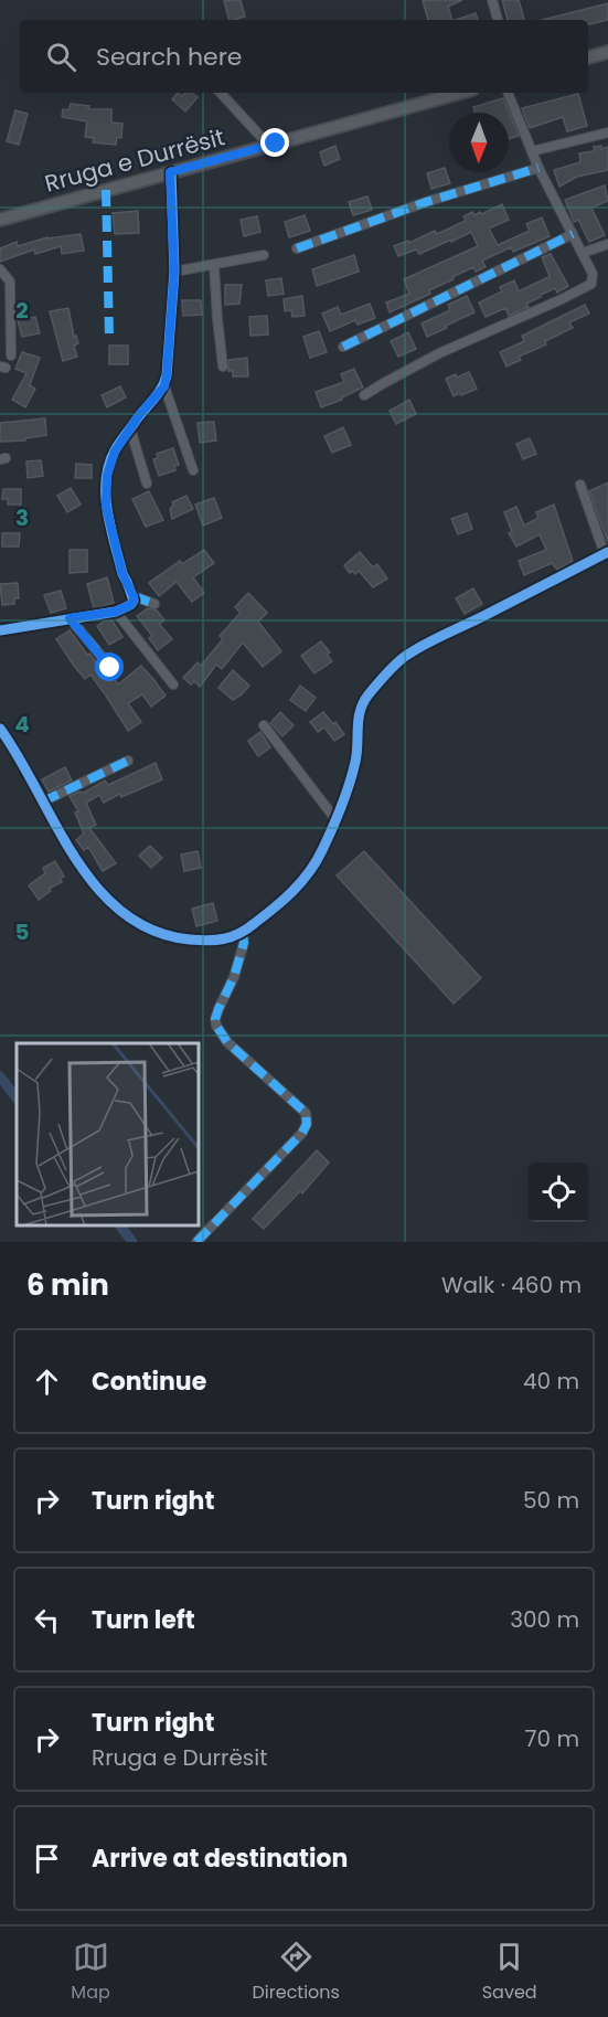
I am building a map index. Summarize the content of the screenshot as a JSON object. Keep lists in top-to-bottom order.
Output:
{
  "streets": {
    "main road": ["Rruga e Durrësit"]
  },
  "north": "bottom",
  "page": {
    "search": "Search here",
    "heading": ["6 min", "Walk · 460 m"],
    "list": [
      ["Continue", "40 m"],
      ["Turn right", "50 m"],
      ["Turn left", "300 m"],
      ["Turn right", "Rruga e Durrësit", "70 m"],
      "Arrive at destination"
    ],
    "nav": ["Map", "Directions", "Saved"]
  },
  "grid": {
    "rows": [
      "2",
      "3",
      "4",
      "5"
    ]
  }
}
